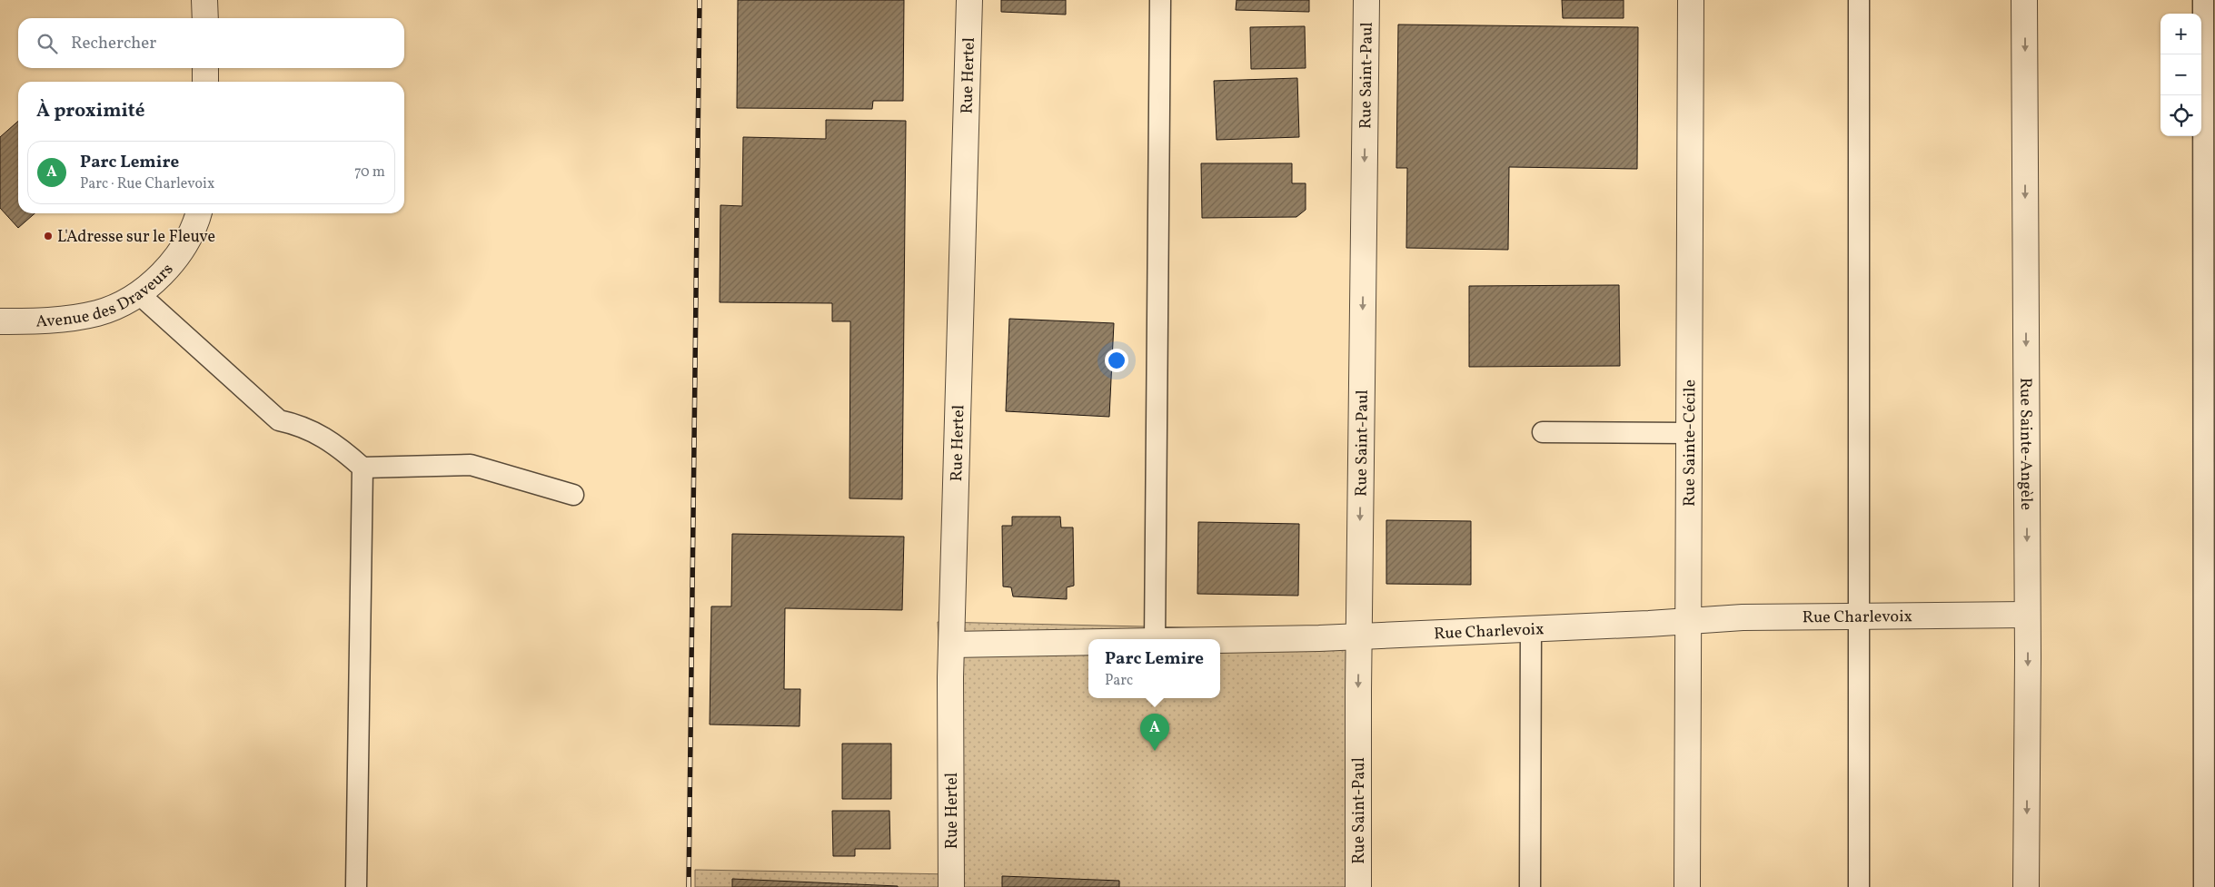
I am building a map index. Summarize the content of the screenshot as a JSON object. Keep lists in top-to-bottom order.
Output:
{
  "streets": {
    "street": [
      "Rue Hertel",
      "Rue Saint-Paul",
      "Avenue des Draveurs",
      "Rue Sainte-Cécile",
      "Rue Sainte-Angèle",
      "Rue Charlevoix"
    ]
  },
  "crossings": [
    ["Rue Hertel", "Rue Charlevoix"],
    ["Rue Saint-Paul", "Rue Charlevoix"],
    ["Rue Sainte-Cécile", "Rue Charlevoix"],
    ["Rue Sainte-Angèle", "Rue Charlevoix"]
  ],
  "one_way": ["Rue Saint-Paul", "Rue Sainte-Angèle"],
  "places": ["L'Adresse sur le Fleuve"],
  "page": {
    "map_buttons": ["+", "−"],
    "search": "Rechercher",
    "heading": "À proximité",
    "list": [
      {
        "mark": "A",
        "name": "Parc Lemire",
        "note": "Parc · Rue Charlevoix",
        "value": "70 m"
      }
    ],
    "popup": ["Parc Lemire", "Parc"],
    "pins": "A"
  }
}
